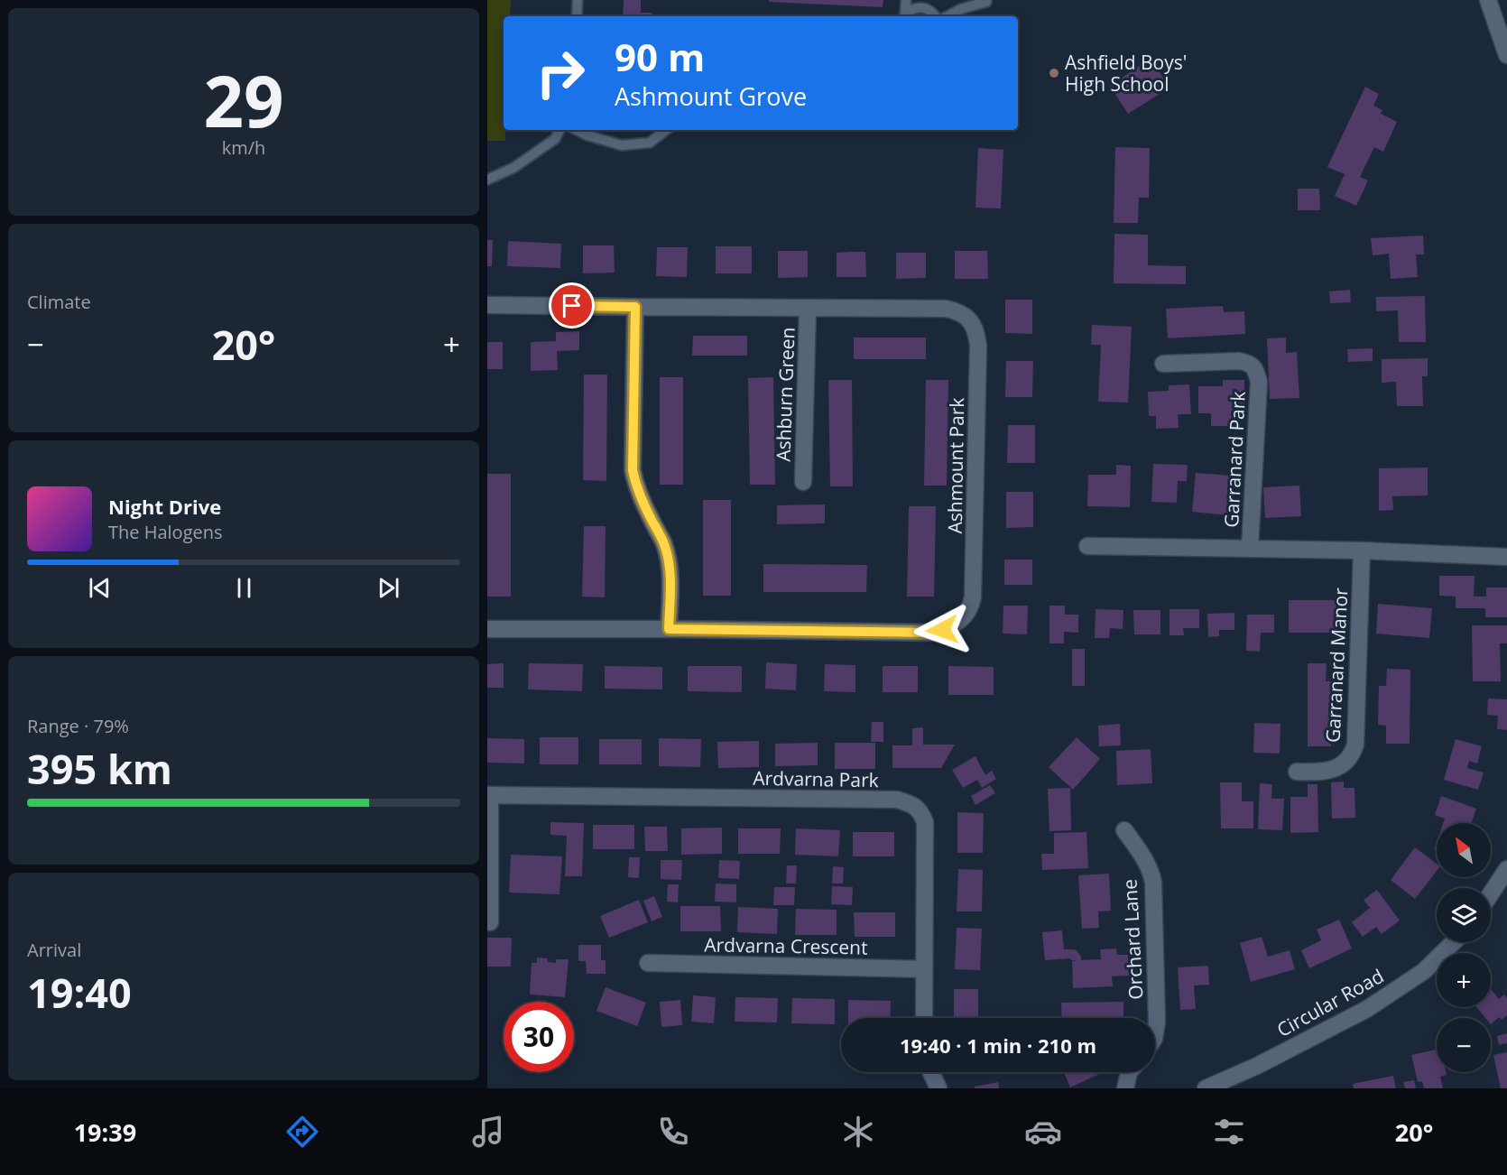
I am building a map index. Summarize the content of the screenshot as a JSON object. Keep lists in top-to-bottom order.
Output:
{
  "streets": {
    "street": [
      "Ashburn Green",
      "Garranard Park",
      "Ashmount Park",
      "Garranard Manor",
      "Ardvarna Park",
      "Orchard Lane",
      "Ardvarna Crescent",
      "Circular Road"
    ]
  },
  "crossings": [
    ["Ashburn Green", "Ashmount Park"],
    ["Garranard Park", "Garranard Manor"],
    ["Ardvarna Park", "Ardvarna Crescent"]
  ],
  "places": ["Ashfield Boys' High School"],
  "north": "top left",
  "page": {
    "tile": [
      ["29", "km/h"],
      "Climate",
      ["Range · 79%", "395 km"],
      ["Arrival", "19:40"]
    ],
    "turn": ["90 m", "Ashmount Grove"],
    "heat": ["−", "20°", "+"],
    "song": ["Night Drive", "The Halogens"],
    "map_buttons": ["+", "−"],
    "limit": "30",
    "trip": "19:40 · 1 min · 210 m",
    "tabs": ["19:39", "20°"]
  }
}
